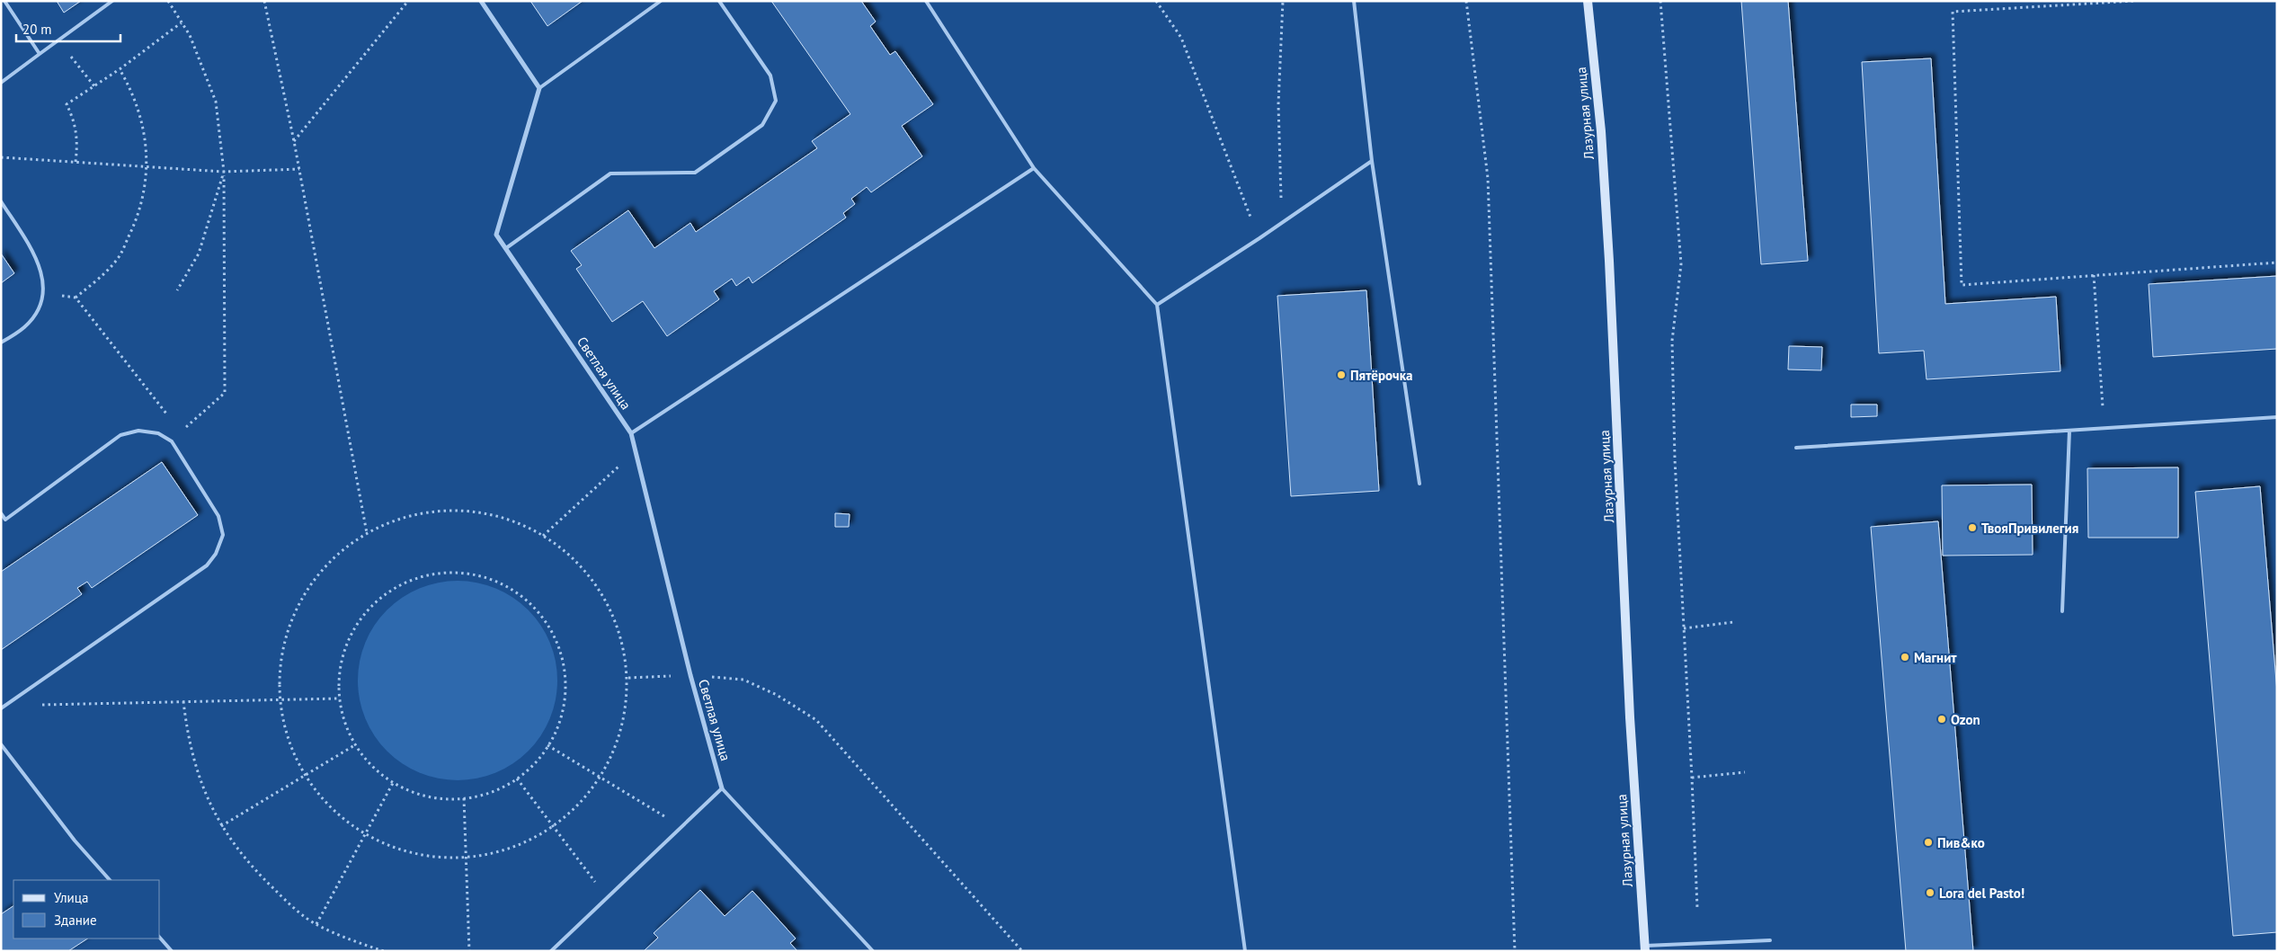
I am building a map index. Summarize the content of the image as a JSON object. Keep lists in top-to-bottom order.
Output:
{
  "streets": {
    "street": ["Лазурная улица", "Светлая улица"]
  },
  "places": [
    "Пятёрочка",
    "ТвояПривилегия",
    "Магнит",
    "Ozon",
    "Пив&ко",
    "Lora del Pasto!"
  ],
  "legend": ["Улица", "Здание"],
  "scale_bar": "20 m"
}
